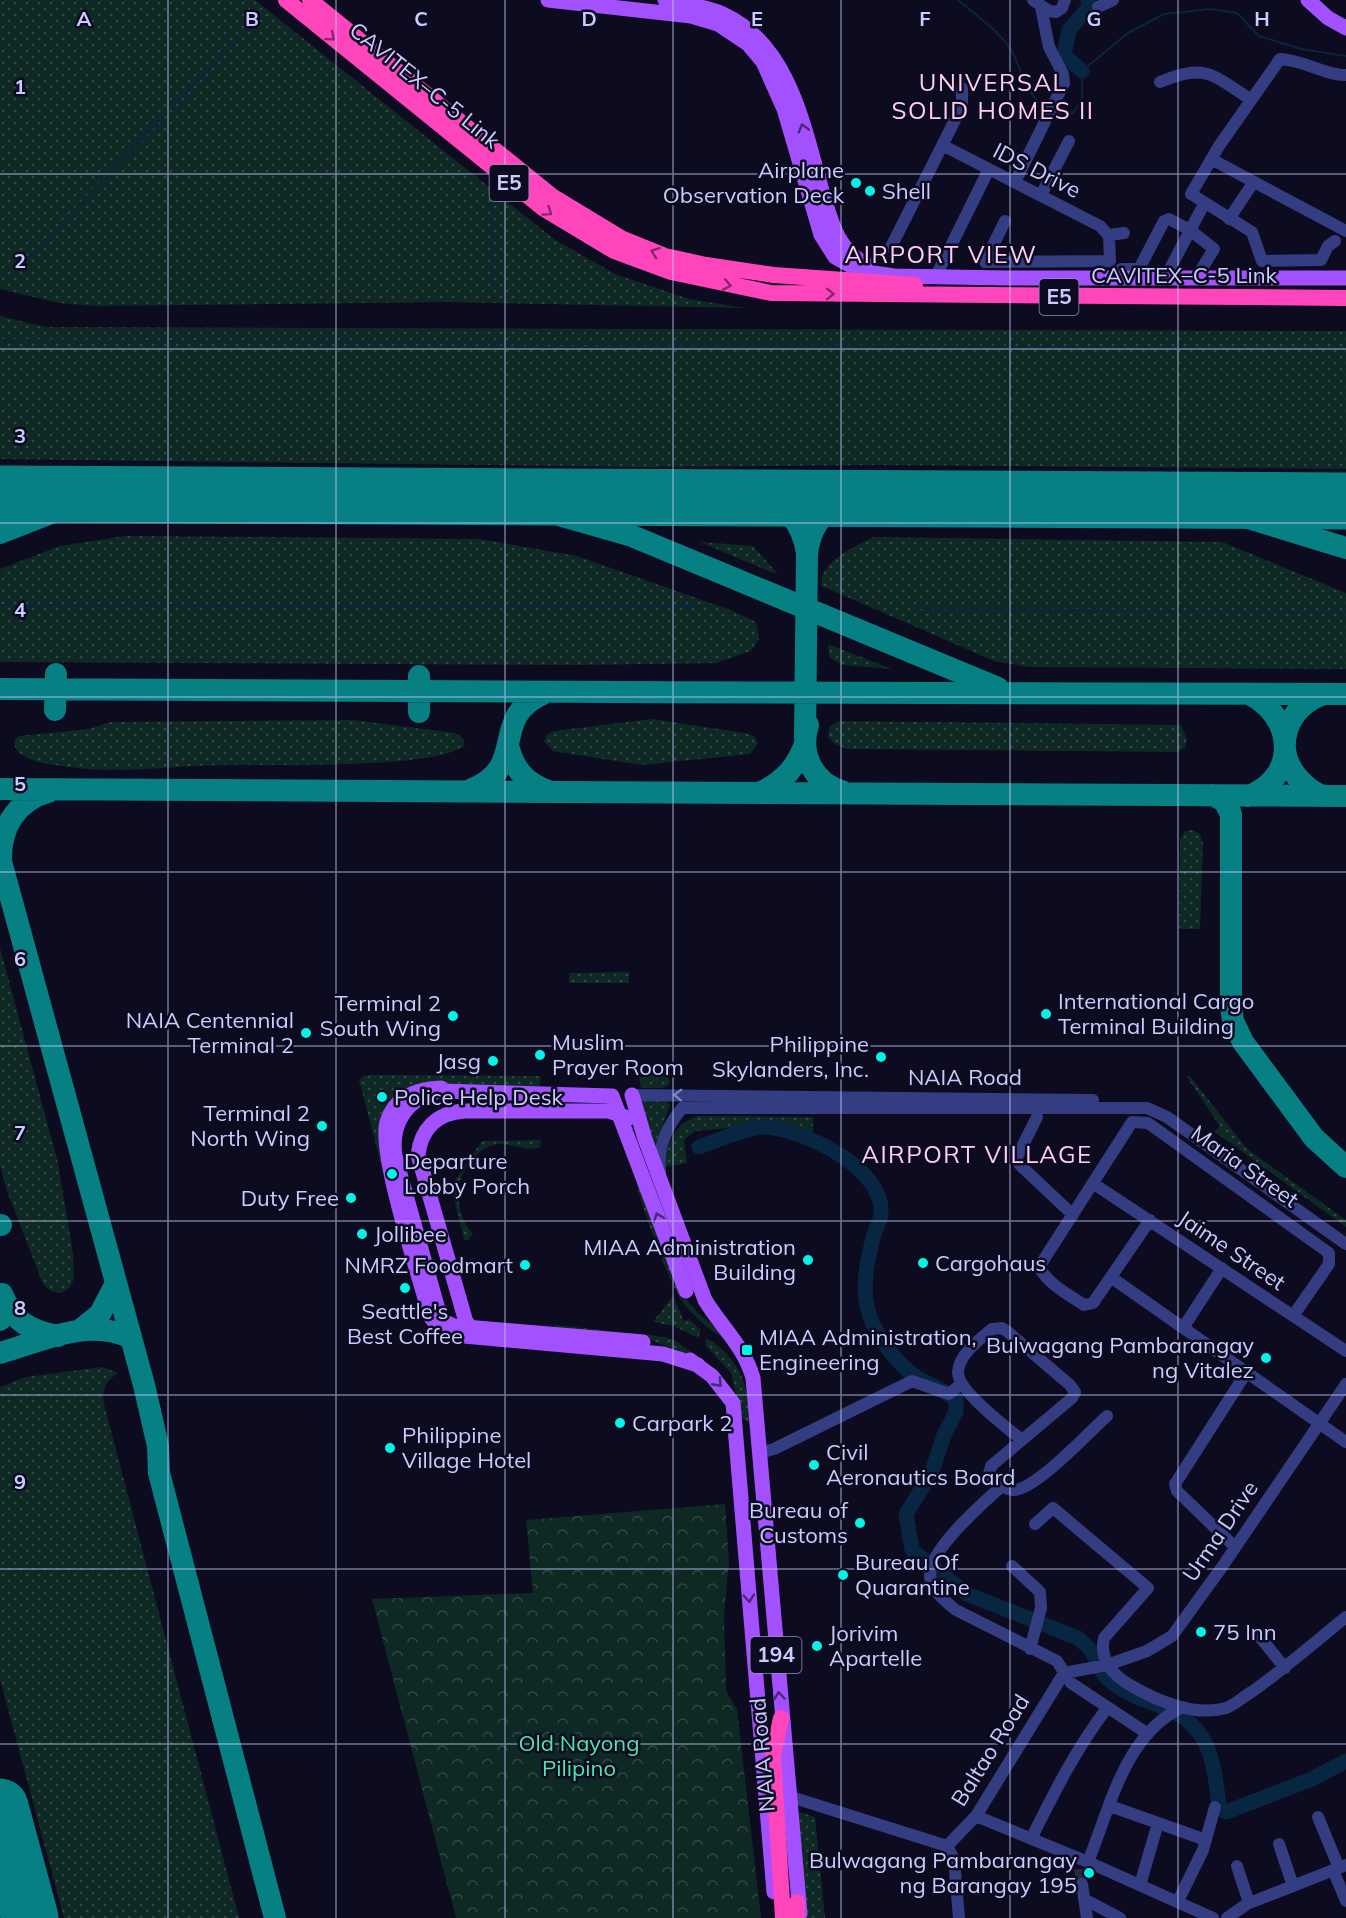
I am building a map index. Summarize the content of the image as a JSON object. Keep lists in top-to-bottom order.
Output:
{
  "streets": {
    "highway": ["CAVITEX–C-5 Link", "E5"],
    "main road": ["NAIA Road", "194"],
    "street": [
      "IDS Drive",
      "Maria Street",
      "Jaime Street",
      "Urma Drive",
      "Baltao Road"
    ]
  },
  "crossings": [
    ["Maria Street", "Jaime Street"],
    ["Urma Drive", "Baltao Road"]
  ],
  "districts": ["UNIVERSAL SOLID HOMES II", "AIRPORT VIEW", "AIRPORT VILLAGE"],
  "parks": ["Old Nayong Pilipino"],
  "places": {
    "other": [
      "Airplane Observation Deck",
      "Shell",
      "International Cargo Terminal Building",
      "Terminal 2 South Wing",
      "NAIA Centennial Terminal 2",
      "Muslim Prayer Room",
      "Philippine Skylanders, Inc.",
      "Jasg",
      "Police Help Desk",
      "Terminal 2 North Wing",
      "Departure Lobby Porch",
      "Duty Free",
      "Jollibee",
      "MIAA Administration Building",
      "Cargohaus",
      "NMRZ Foodmart",
      "Seattle's Best Coffee",
      "Bulwagang Pambarangay ng Vitalez",
      "Carpark 2",
      "Philippine Village Hotel",
      "Civil Aeronautics Board",
      "Bureau of Customs",
      "Bureau Of Quarantine",
      "75 Inn",
      "Jorivim Apartelle",
      "Bulwagang Pambarangay ng Barangay 195"
    ],
    "transit": ["MIAA Administration, Engineering"]
  },
  "grid": {
    "columns": [
      "A",
      "B",
      "C",
      "D",
      "E",
      "F",
      "G",
      "H"
    ],
    "rows": [
      "1",
      "2",
      "3",
      "4",
      "5",
      "6",
      "7",
      "8",
      "9"
    ]
  }
}
